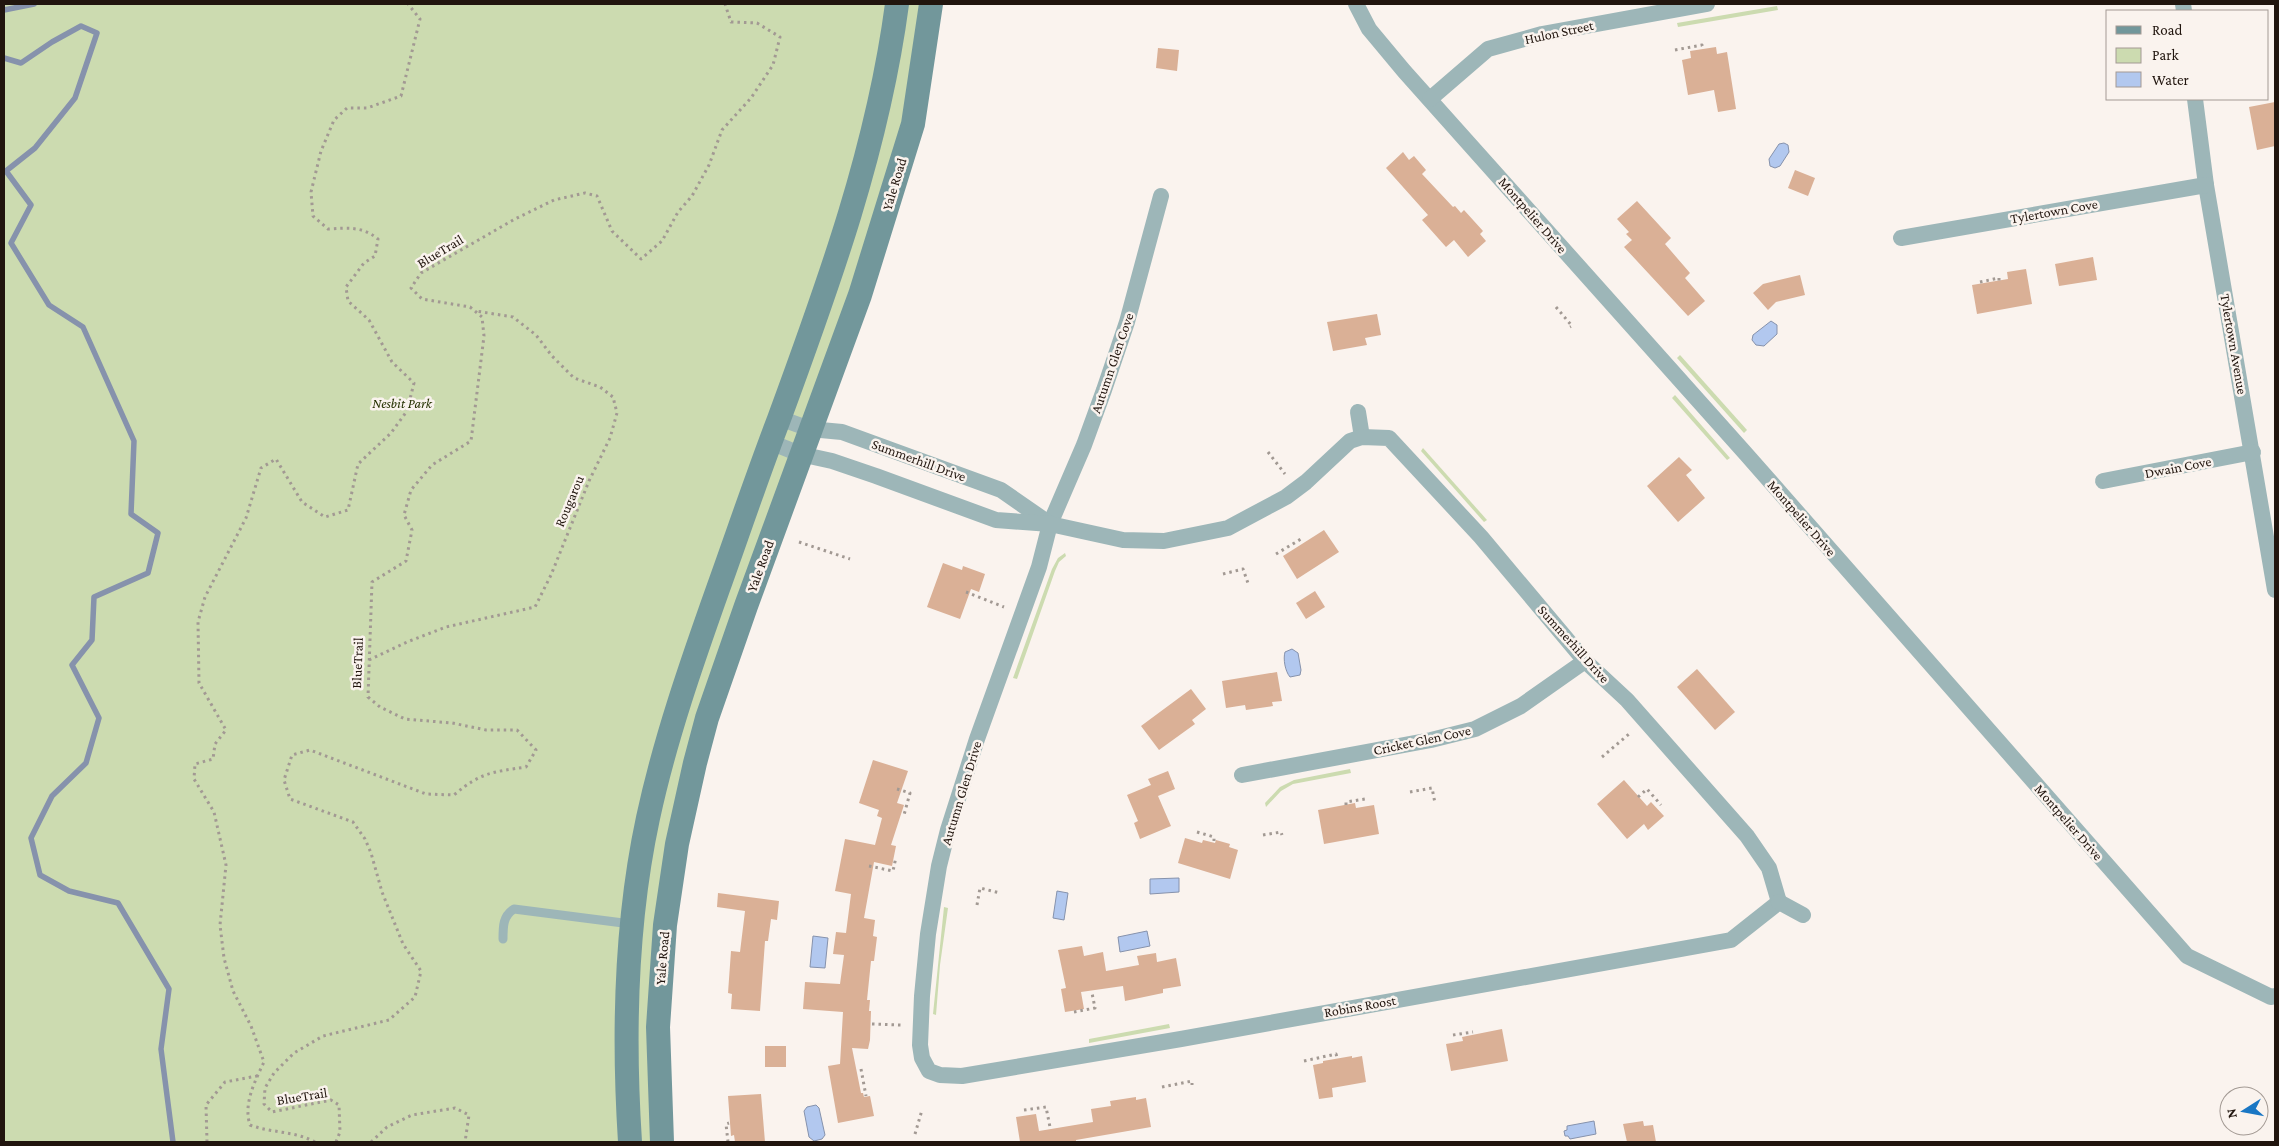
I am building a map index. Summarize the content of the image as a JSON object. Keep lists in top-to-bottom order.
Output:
{
  "streets": {
    "main road": ["Yale Road"],
    "street": [
      "Hulon Street",
      "Tylertown Cove",
      "Montpelier Drive",
      "Tylertown Avenue",
      "Autumn Glen Cove",
      "Summerhill Drive",
      "Dwain Cove",
      "Cricket Glen Cove",
      "Autumn Glen Drive",
      "Robins Roost"
    ],
    "path": ["BlueTrail", "Rougarou"]
  },
  "crossings": [
    ["Hulon Street", "Montpelier Drive"],
    ["Yale Road", "Summerhill Drive"],
    ["Tylertown Cove", "Tylertown Avenue"],
    ["BlueTrail", "Rougarou"],
    ["Tylertown Avenue", "Dwain Cove"],
    ["Autumn Glen Cove", "Summerhill Drive"],
    ["Autumn Glen Cove", "Autumn Glen Drive"],
    ["Summerhill Drive", "Cricket Glen Cove"],
    ["Summerhill Drive", "Autumn Glen Drive"],
    ["Summerhill Drive", "Robins Roost"],
    ["Autumn Glen Drive", "Robins Roost"]
  ],
  "parks": ["Nesbit Park"],
  "legend": ["Road", "Park", "Water"],
  "north": "left"
}
